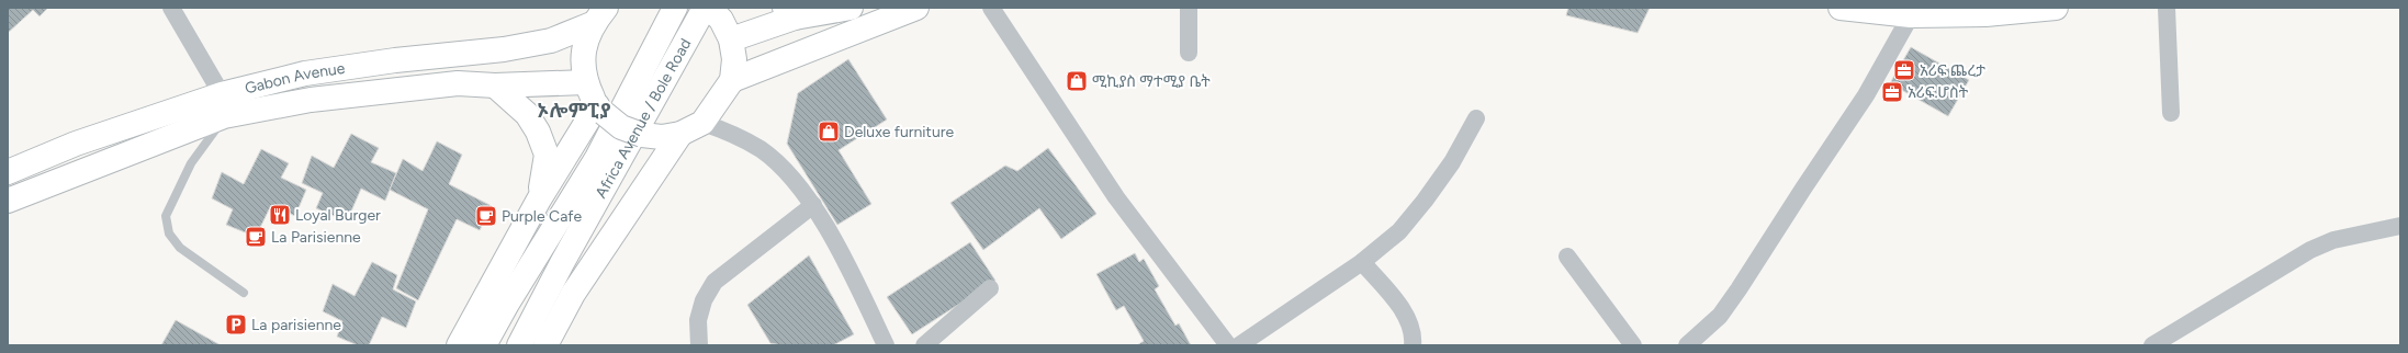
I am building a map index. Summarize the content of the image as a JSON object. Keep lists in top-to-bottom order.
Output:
{
  "streets": {
    "main road": ["Gabon Avenue", "Africa Avenue / Bole Road"]
  },
  "districts": ["ኦሎምፒያ"],
  "places": {
    "office": ["አሪፍ ጨረታ", "አሪፍ.ሆስት"],
    "shop": ["ሚኪያስ ማተሚያ ቤት", "Deluxe furniture"],
    "restaurant": ["Loyal Burger"],
    "cafe": ["Purple Cafe", "La Parisienne"],
    "parking": ["La parisienne"]
  }
}
